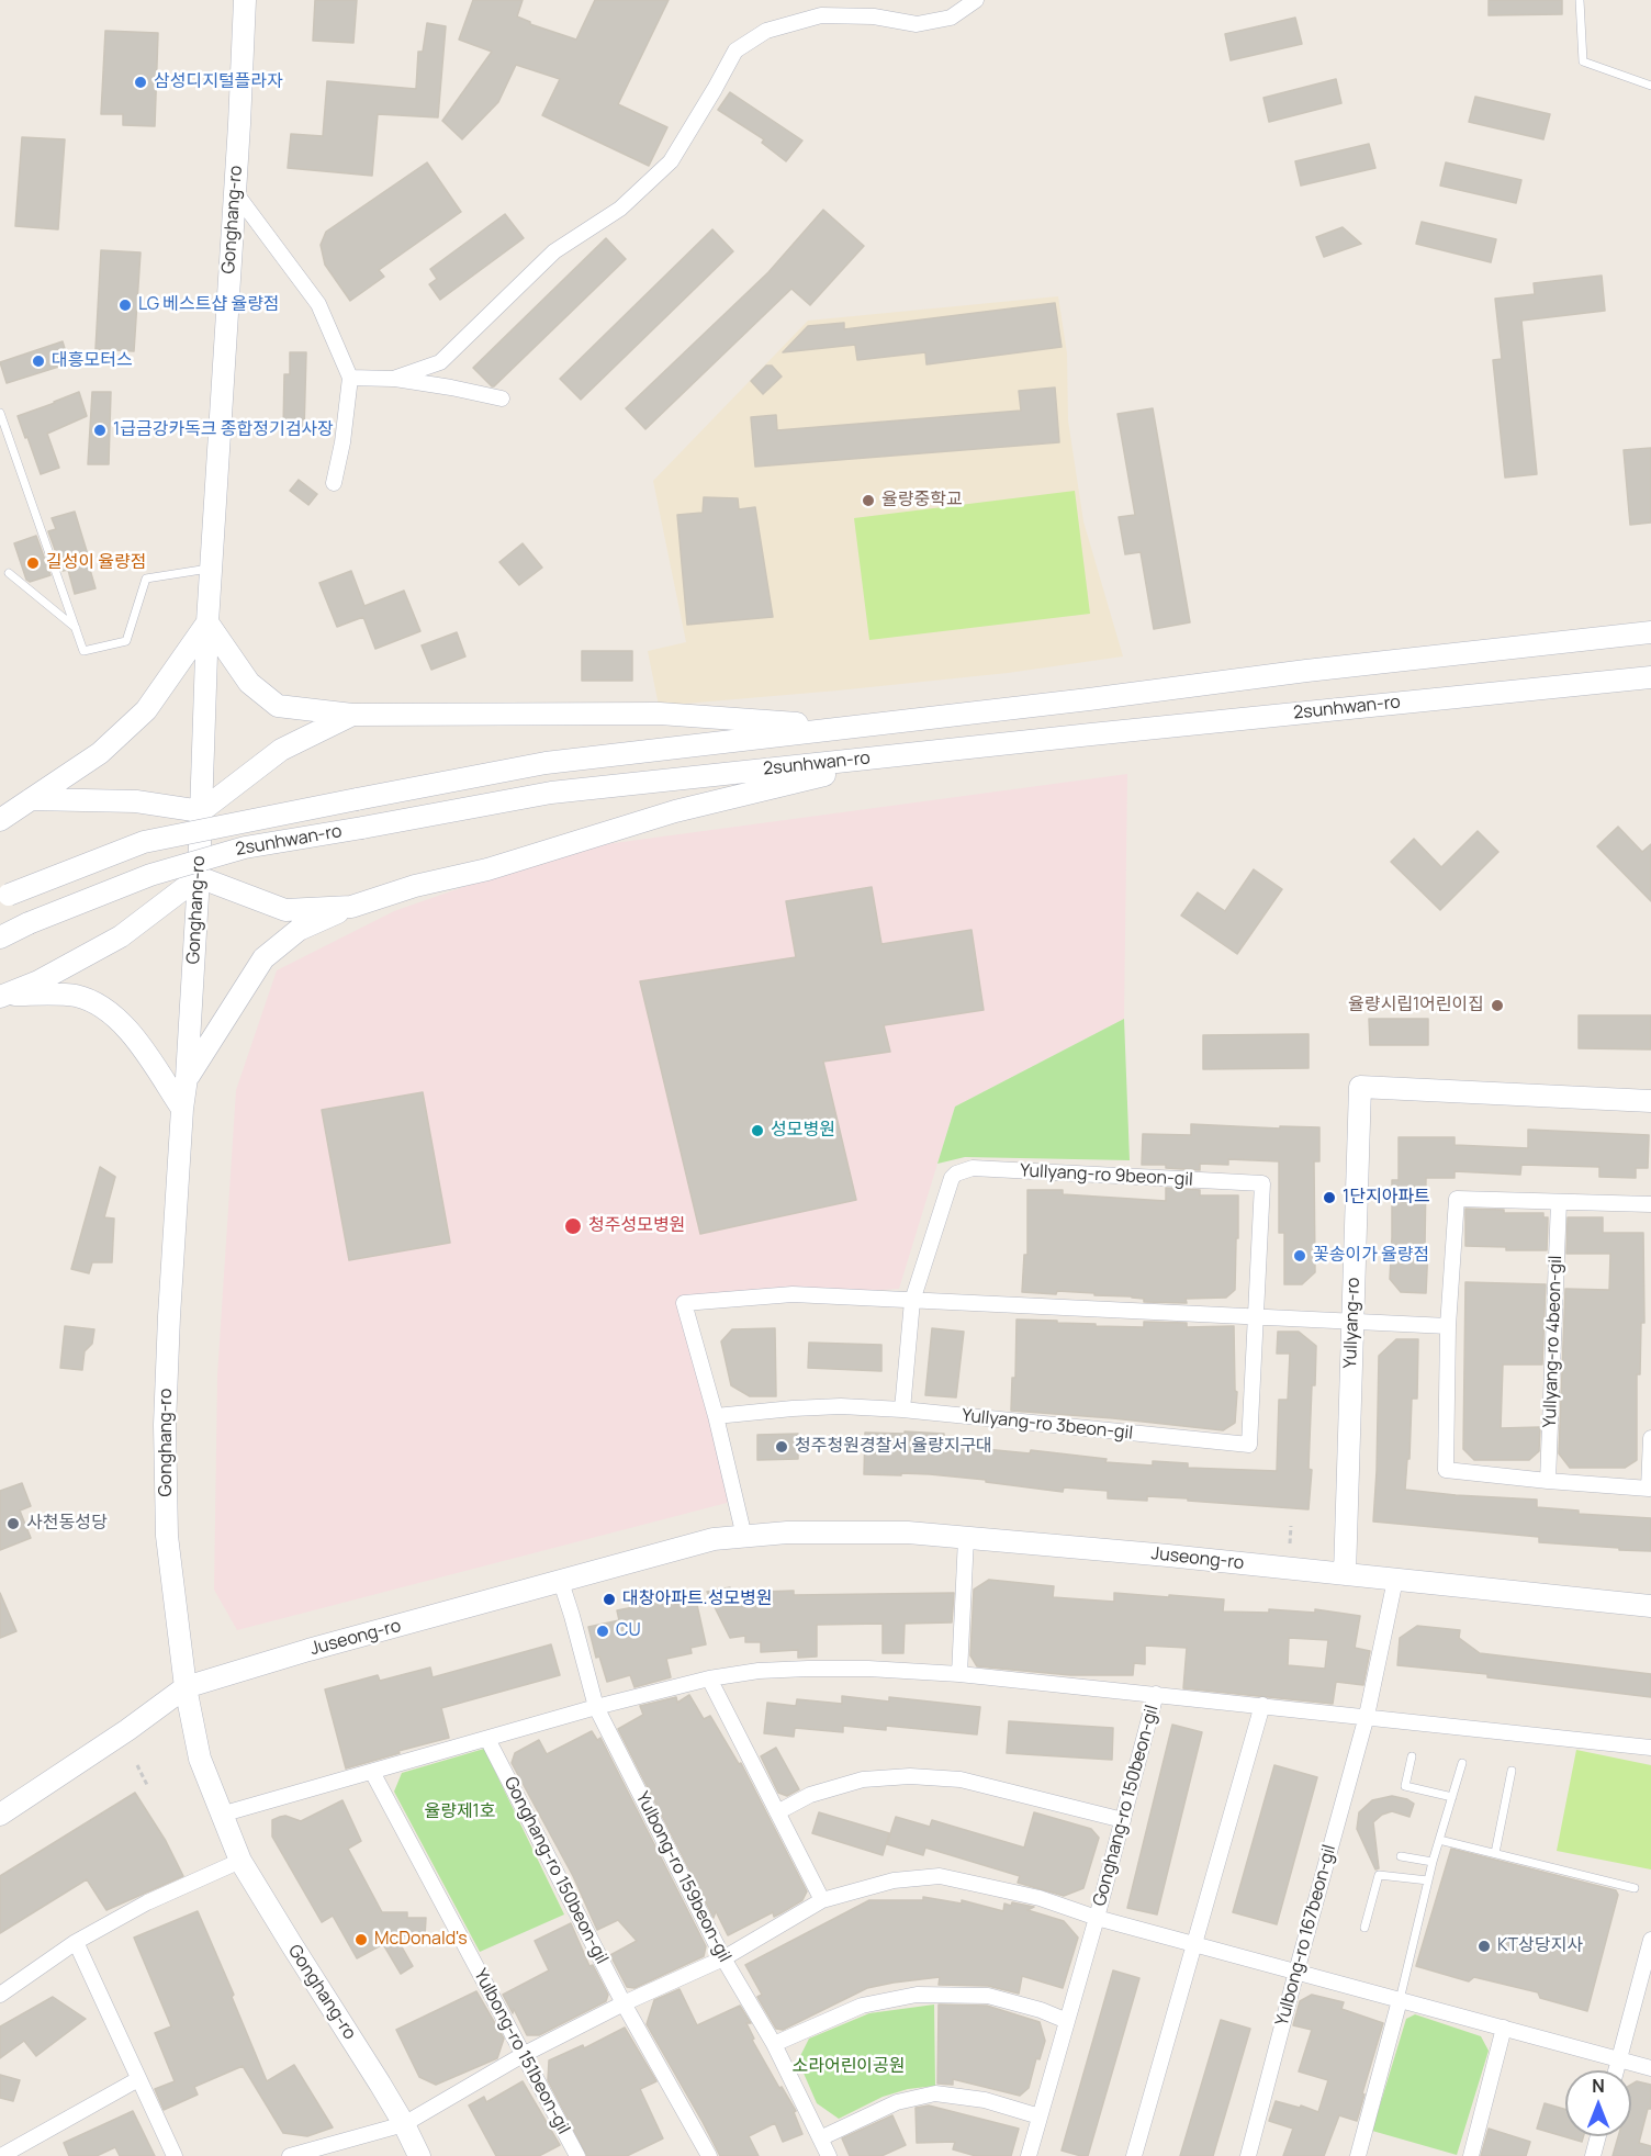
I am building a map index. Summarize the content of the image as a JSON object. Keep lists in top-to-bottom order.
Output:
{
  "streets": {
    "street": [
      "Gonghang-ro",
      "2sunhwan-ro",
      "Yullyang-ro 9beon-gil",
      "Yullyang-ro",
      "Yullyang-ro 4beon-gil",
      "Yullyang-ro 3beon-gil",
      "Juseong-ro",
      "Gonghang-ro 150beon-gil",
      "Yulbong-ro 159beon-gil",
      "Yulbong-ro 167beon-gil",
      "Yulbong-ro 151beon-gil"
    ]
  },
  "crossings": [
    ["Gonghang-ro", "Juseong-ro"],
    ["Gonghang-ro", "Gonghang-ro 150beon-gil"],
    ["Yullyang-ro 9beon-gil", "Yullyang-ro 3beon-gil"],
    ["Yullyang-ro", "Juseong-ro"],
    ["Juseong-ro", "Yulbong-ro 159beon-gil"],
    ["Juseong-ro", "Yulbong-ro 167beon-gil"],
    ["Gonghang-ro 150beon-gil", "Yulbong-ro 159beon-gil"],
    ["Gonghang-ro 150beon-gil", "Yulbong-ro 167beon-gil"],
    ["Gonghang-ro 150beon-gil", "Yulbong-ro 151beon-gil"]
  ],
  "parks": ["율량제1호", "소라어린이공원"],
  "places": [
    "삼성디지털플라자",
    "LG 베스트샵 율량점",
    "대흥모터스",
    "1급금강카독크 종합정기검사장",
    "율량중학교",
    "길성이 율량점",
    "율량시립1어린이집",
    "성모병원",
    "1단지아파트",
    "청주성모병원",
    "꽃송이가 율량점",
    "청주청원경찰서 율량지구대",
    "사천동성당",
    "대창아파트.성모병원",
    "CU",
    "McDonald's",
    "KT상당지사"
  ],
  "north": "top"
}
